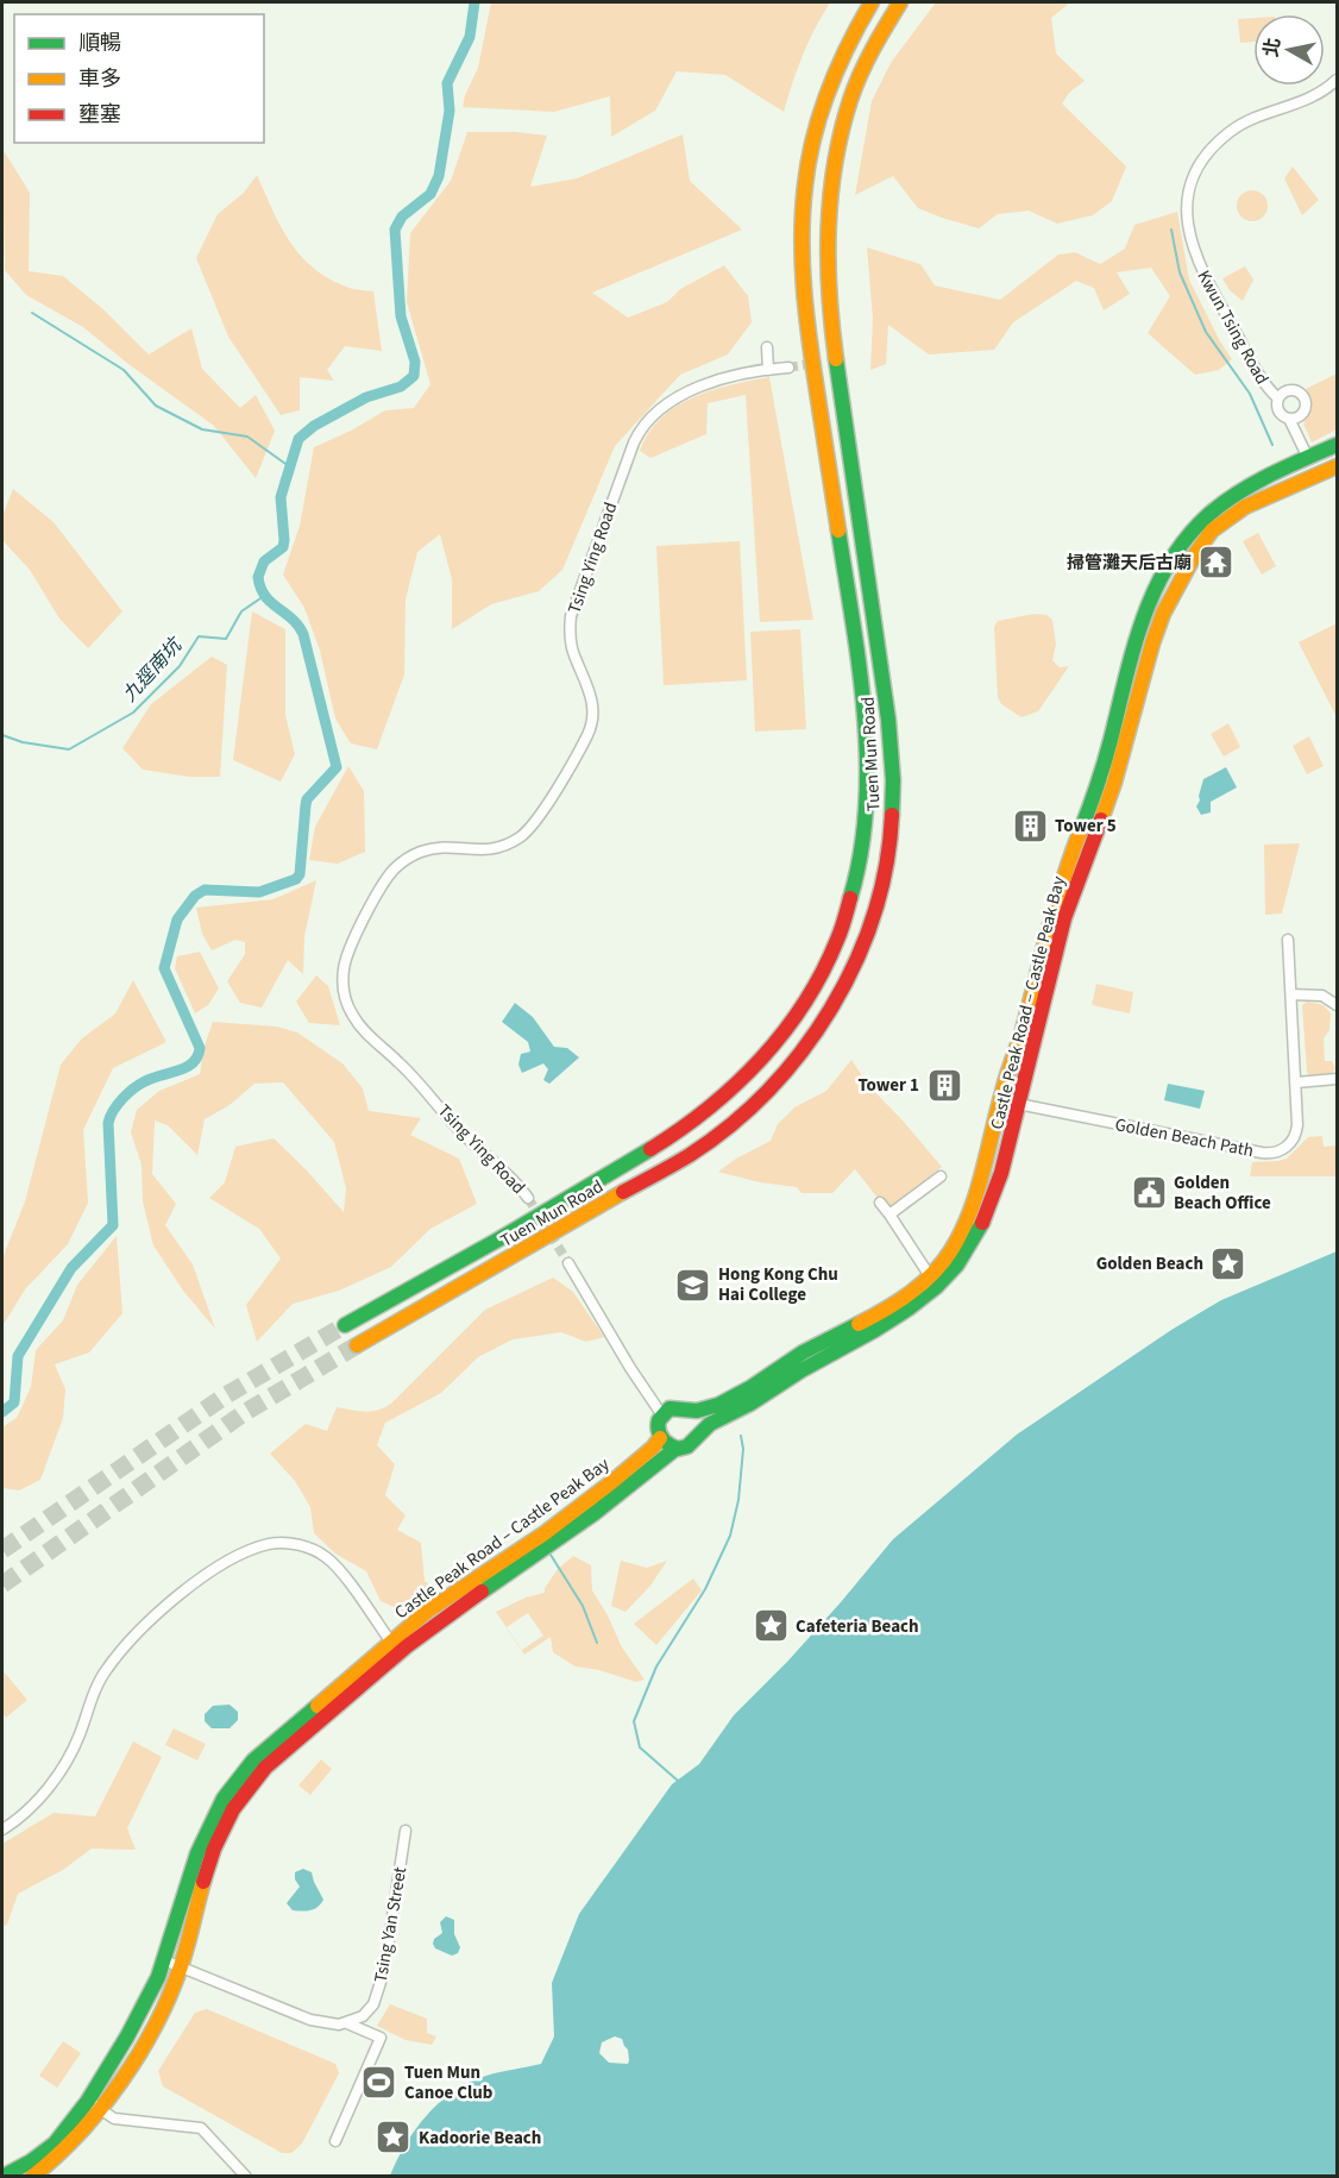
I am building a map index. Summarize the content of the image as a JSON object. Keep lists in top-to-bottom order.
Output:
{
  "streets": {
    "main road": ["Tuen Mun Road", "Castle Peak Road – Castle Peak Bay"],
    "street": [
      "Kwun Tsing Road",
      "Tsing Ying Road",
      "Golden Beach Path",
      "Tsing Yan Street"
    ]
  },
  "crossings": [
    ["Castle Peak Road – Castle Peak Bay", "Golden Beach Path"]
  ],
  "water": ["九逕南坑"],
  "places": {
    "temple": ["掃管灘天后古廟"],
    "building": ["Tower 5", "Tower 1"],
    "public building": ["Golden Beach Office"],
    "place": ["Golden Beach", "Cafeteria Beach", "Kadoorie Beach"],
    "school or university": ["Hong Kong Chu Hai College"],
    "sports": ["Tuen Mun Canoe Club"]
  },
  "legend": ["順暢", "車多", "壅塞"],
  "north": "left"
}
